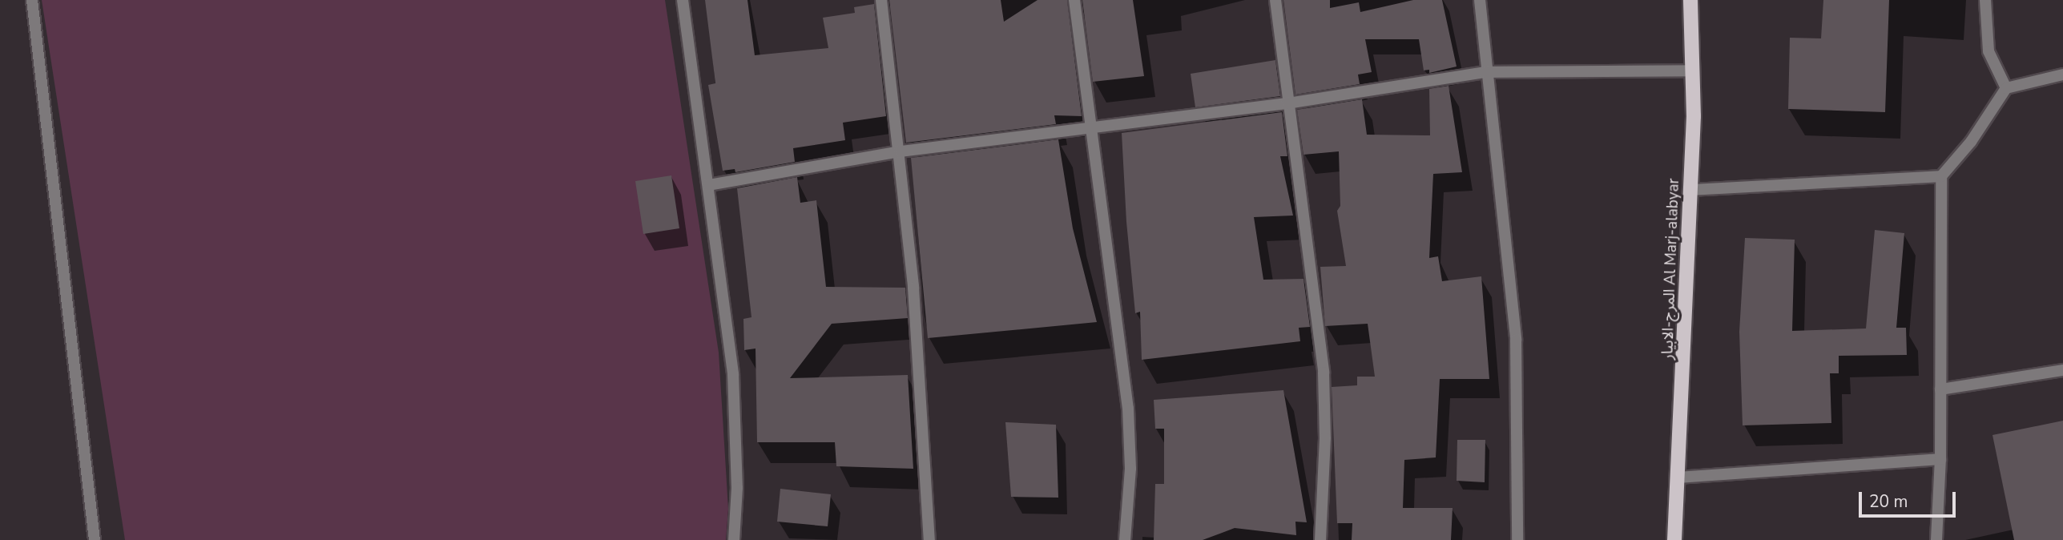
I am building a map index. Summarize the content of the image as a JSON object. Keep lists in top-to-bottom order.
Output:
{
  "streets": {
    "main road": ["المرج-الابيار Al Marj-alabyar"]
  },
  "scale_bar": "20 m"
}
